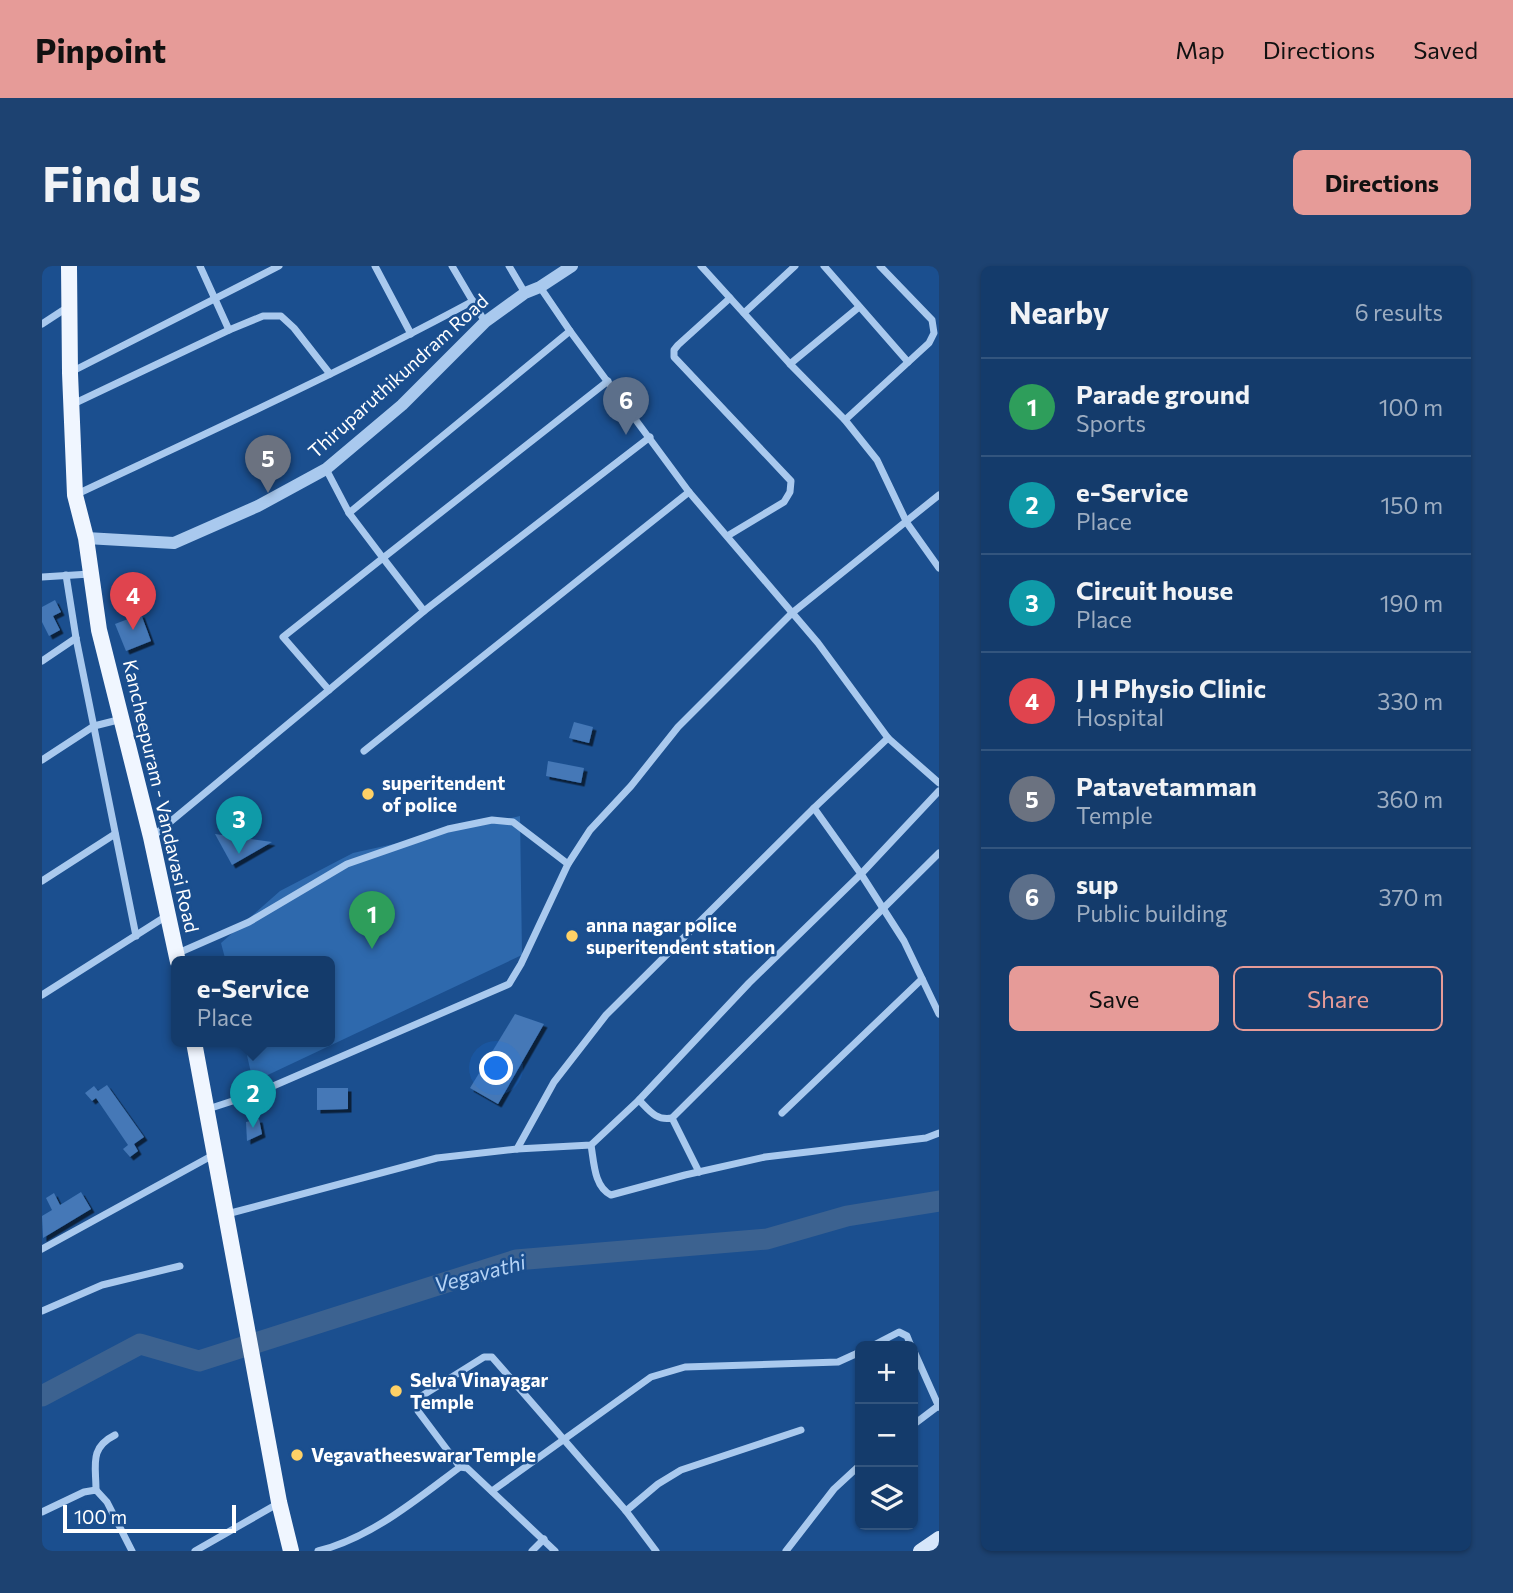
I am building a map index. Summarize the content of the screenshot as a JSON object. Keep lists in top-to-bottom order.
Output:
{
  "streets": {
    "main road": ["Kancheepuram - Vandavasi Road"],
    "street": ["Thiruparuthikundram Road"]
  },
  "crossings": [
    ["Thiruparuthikundram Road", "Kancheepuram - Vandavasi Road"]
  ],
  "water": ["Vegavathi"],
  "places": [
    "superitendent of police",
    "anna nagar police superitendent station",
    "Selva Vinayagar Temple",
    "VegavatheeswararTemple"
  ],
  "scale_bar": "100 m",
  "page": {
    "header": "Pinpoint",
    "nav": ["Map", "Directions", "Saved"],
    "buttons": [
      "Directions",
      ["Save", "Share"]
    ],
    "title": "Find us",
    "heading": ["Nearby", "6 results"],
    "list": [
      {
        "mark": "1",
        "name": "Parade ground",
        "note": "Sports",
        "value": "100 m"
      },
      {
        "mark": "2",
        "name": "e-Service",
        "note": "Place",
        "value": "150 m"
      },
      {
        "mark": "3",
        "name": "Circuit house",
        "note": "Place",
        "value": "190 m"
      },
      {
        "mark": "4",
        "name": "J H Physio Clinic",
        "note": "Hospital",
        "value": "330 m"
      },
      {
        "mark": "5",
        "name": "Patavetamman",
        "note": "Temple",
        "value": "360 m"
      },
      {
        "mark": "6",
        "name": "sup",
        "note": "Public building",
        "value": "370 m"
      }
    ],
    "pins": [
      "6",
      "5",
      "4",
      "3",
      "1",
      "2"
    ],
    "popup": ["e-Service", "Place"],
    "map_buttons": ["+", "−"],
    "scale": "100 m"
  }
}
